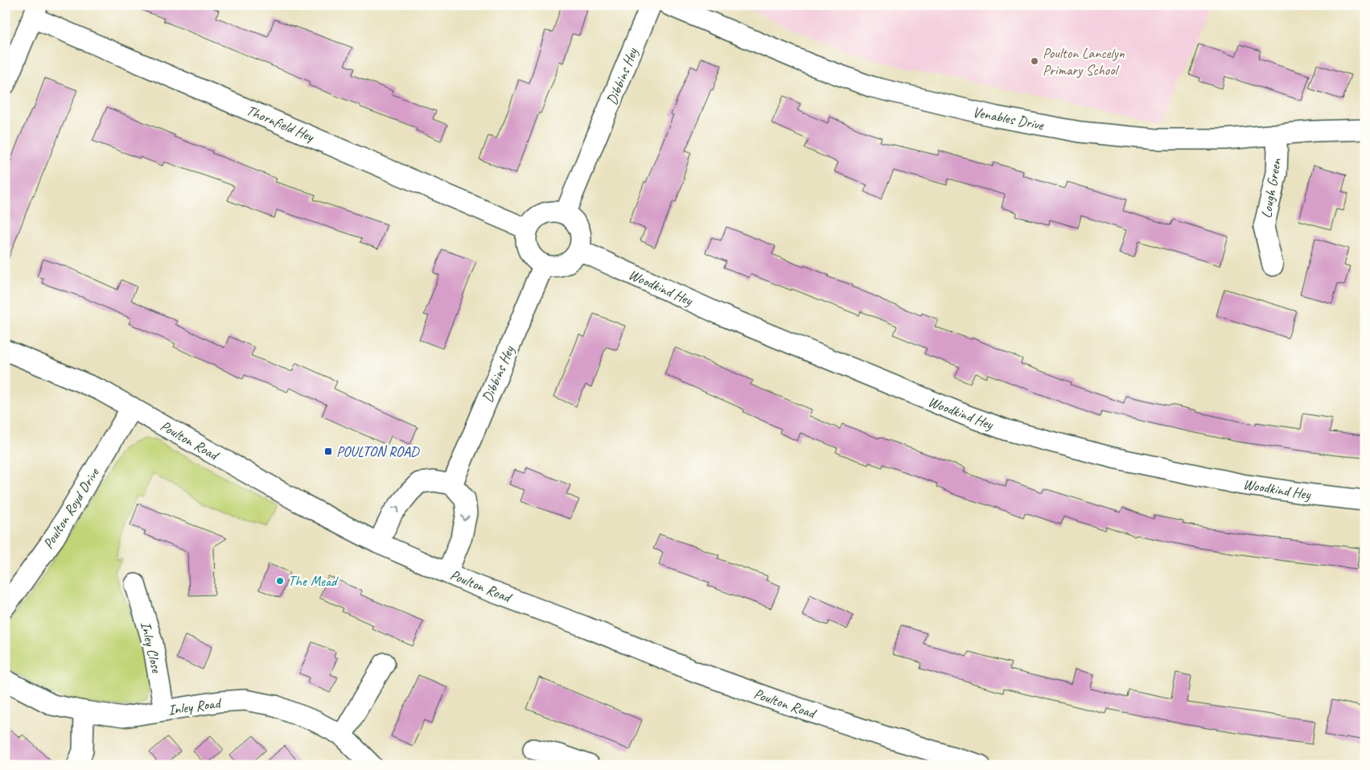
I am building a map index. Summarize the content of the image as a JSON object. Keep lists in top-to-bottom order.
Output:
{
  "streets": {
    "street": [
      "Dibbins Hey",
      "Venables Drive",
      "Thornfield Hey",
      "Lough Green",
      "Woodkind Hey",
      "Poulton Road",
      "Poulton Royd Drive",
      "Inley Close",
      "Inley Road"
    ]
  },
  "crossings": [
    ["Dibbins Hey", "Thornfield Hey"],
    ["Dibbins Hey", "Woodkind Hey"],
    ["Venables Drive", "Lough Green"],
    ["Thornfield Hey", "Woodkind Hey"],
    ["Poulton Road", "Poulton Royd Drive"],
    ["Inley Close", "Inley Road"]
  ],
  "places": {
    "other": ["Poulton Lancelyn Primary School", "The Mead"],
    "transit": ["POULTON ROAD"]
  }
}
